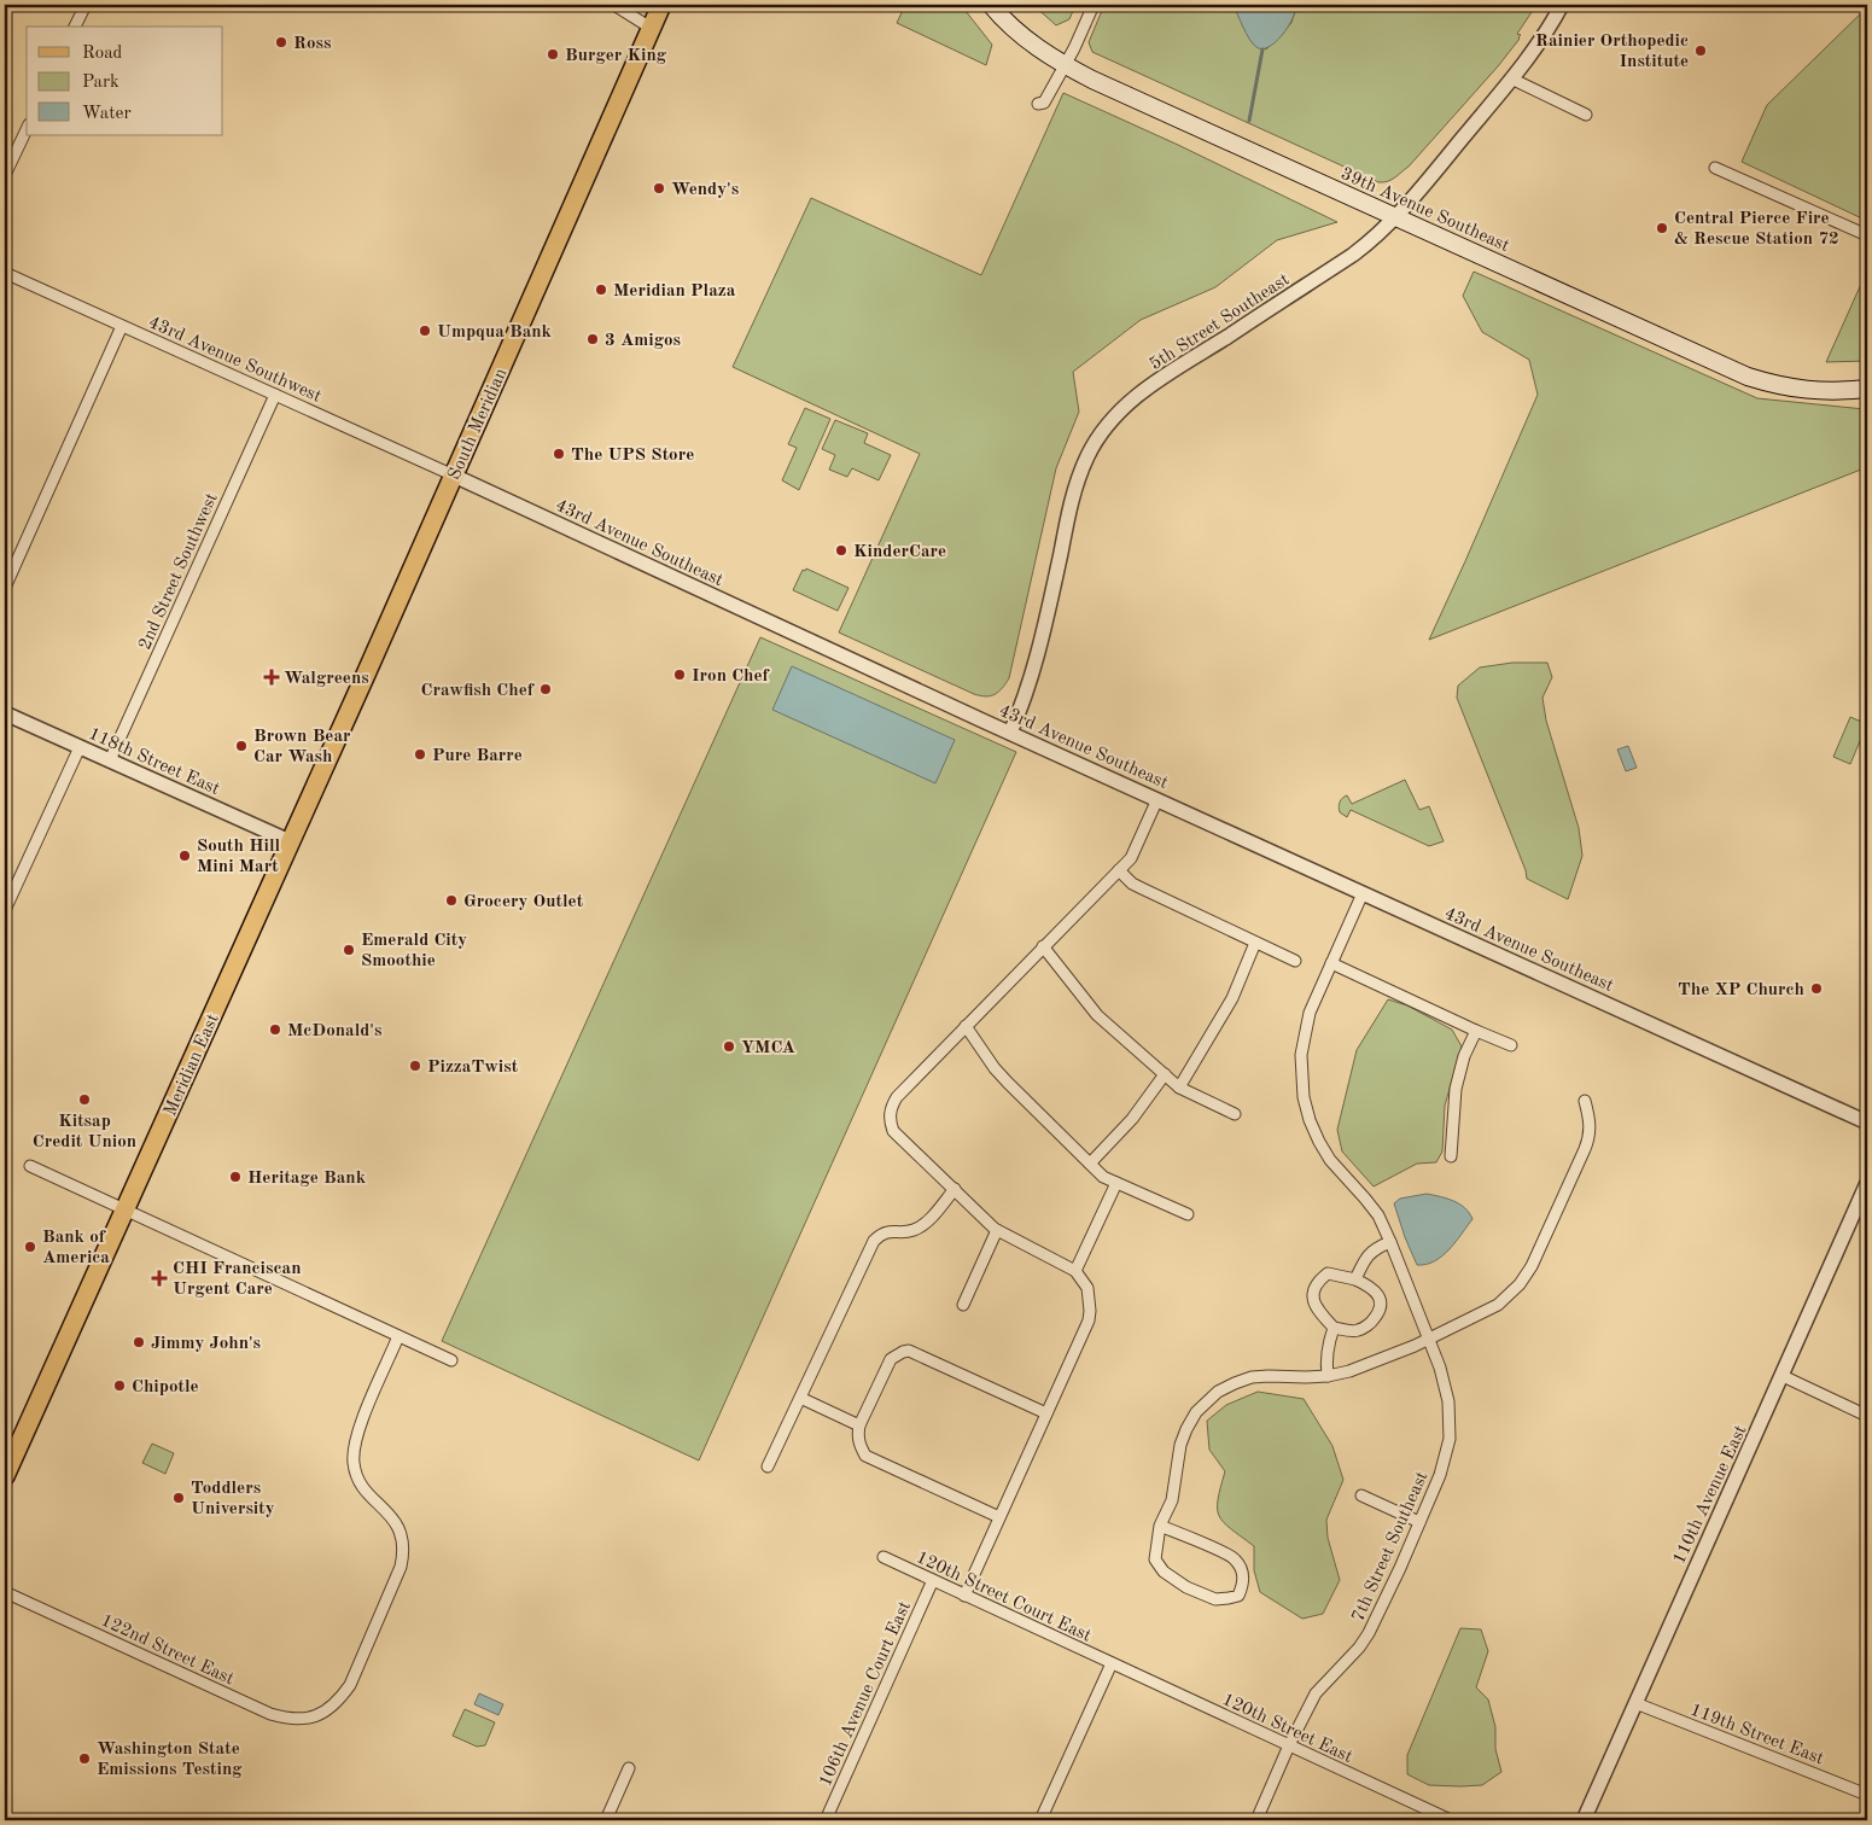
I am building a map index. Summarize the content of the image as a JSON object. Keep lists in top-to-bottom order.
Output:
{
  "streets": {
    "main road": ["39th Avenue Southeast", "South Meridian", "Meridian East"],
    "street": [
      "5th Street Southeast",
      "43rd Avenue Southwest",
      "43rd Avenue Southeast",
      "2nd Street Southwest",
      "118th Street East",
      "110th Avenue East",
      "7th Street Southeast",
      "120th Street Court East",
      "122nd Street East",
      "106th Avenue Court East",
      "120th Street East",
      "119th Street East"
    ]
  },
  "crossings": [
    ["39th Avenue Southeast", "5th Street Southeast"],
    ["5th Street Southeast", "43rd Avenue Southeast"],
    ["43rd Avenue Southwest", "South Meridian"],
    ["43rd Avenue Southwest", "43rd Avenue Southeast"],
    ["43rd Avenue Southwest", "2nd Street Southwest"],
    ["South Meridian", "43rd Avenue Southeast"],
    ["South Meridian", "118th Street East"],
    ["South Meridian", "Meridian East"],
    ["43rd Avenue Southeast", "7th Street Southeast"],
    ["2nd Street Southwest", "118th Street East"],
    ["118th Street East", "Meridian East"],
    ["110th Avenue East", "119th Street East"],
    ["7th Street Southeast", "120th Street East"],
    ["120th Street Court East", "106th Avenue Court East"],
    ["120th Street Court East", "120th Street East"]
  ],
  "places": {
    "other": [
      "Ross",
      "Rainier Orthopedic Institute",
      "Burger King",
      "Wendy's",
      "Central Pierce Fire & Rescue Station 72",
      "Meridian Plaza",
      "Umpqua Bank",
      "3 Amigos",
      "The UPS Store",
      "KinderCare",
      "Iron Chef",
      "Crawfish Chef",
      "Brown Bear Car Wash",
      "Pure Barre",
      "South Hill Mini Mart",
      "Grocery Outlet",
      "Emerald City Smoothie",
      "The XP Church",
      "McDonald's",
      "YMCA",
      "PizzaTwist",
      "Kitsap Credit Union",
      "Heritage Bank",
      "Bank of America",
      "Jimmy John's",
      "Chipotle",
      "Toddlers University",
      "Washington State Emissions Testing"
    ],
    "health": ["Walgreens", "CHI Franciscan Urgent Care"]
  },
  "legend": ["Road", "Park", "Water"]
}
